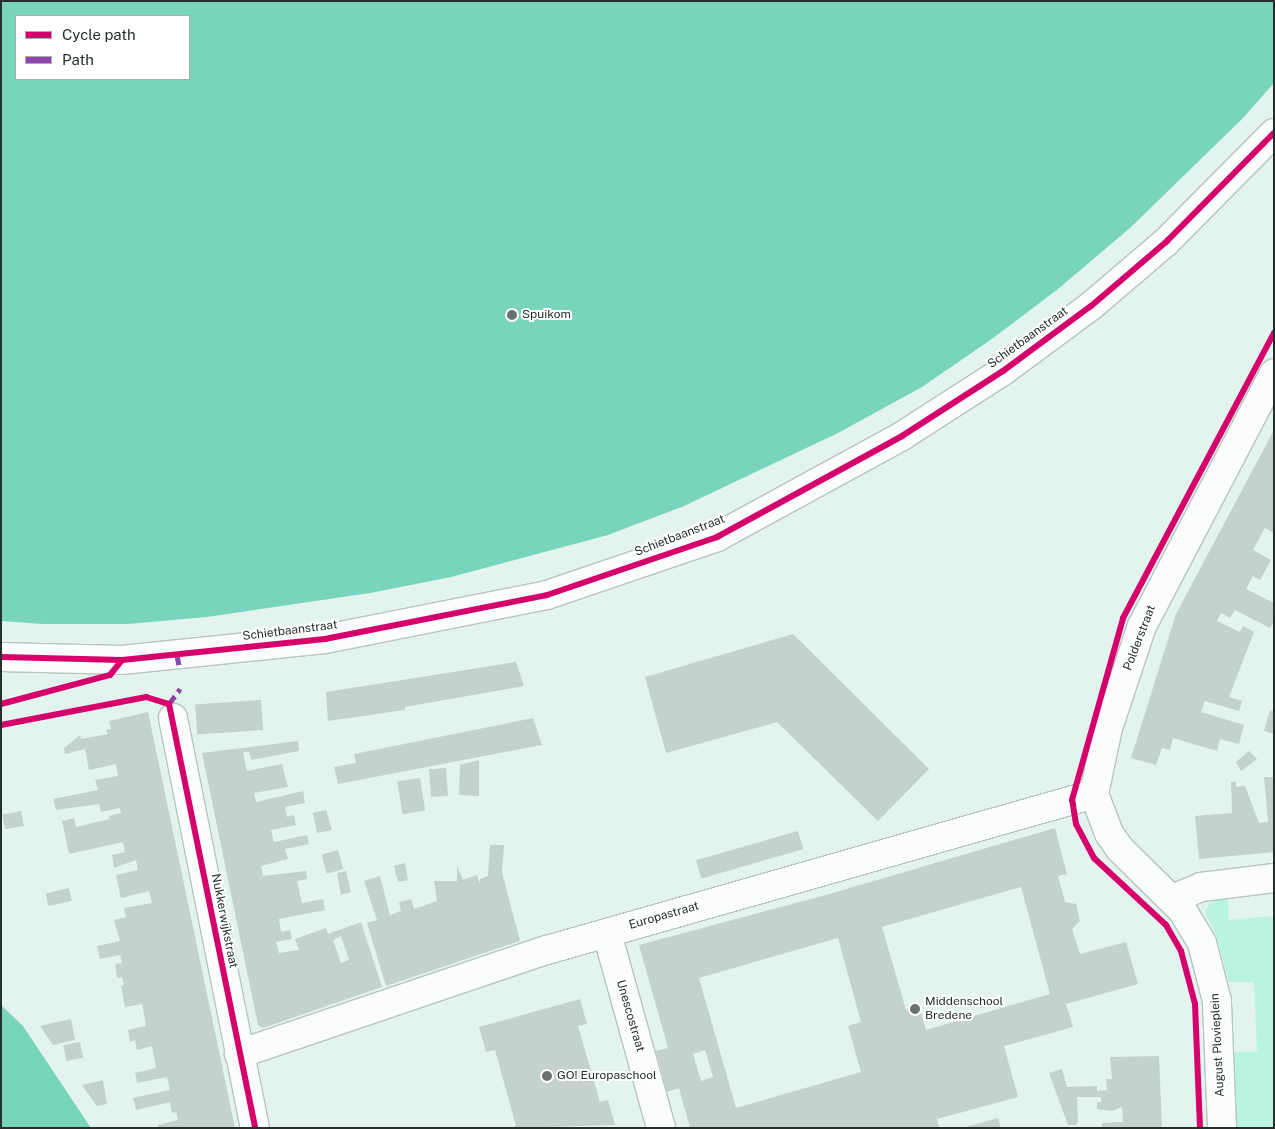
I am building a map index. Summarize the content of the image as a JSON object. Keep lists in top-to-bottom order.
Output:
{
  "streets": {
    "street": [
      "Schietbaanstraat",
      "Polderstraat",
      "Europastraat",
      "Nukkerwijkstraat",
      "Unescostraat",
      "August Plovieplein"
    ]
  },
  "crossings": [
    ["Polderstraat", "Europastraat"],
    ["Europastraat", "Nukkerwijkstraat"],
    ["Europastraat", "Unescostraat"]
  ],
  "places": ["Spuikom", "Middenschool Bredene", "GO! Europaschool"],
  "legend": ["Cycle path", "Path"]
}
